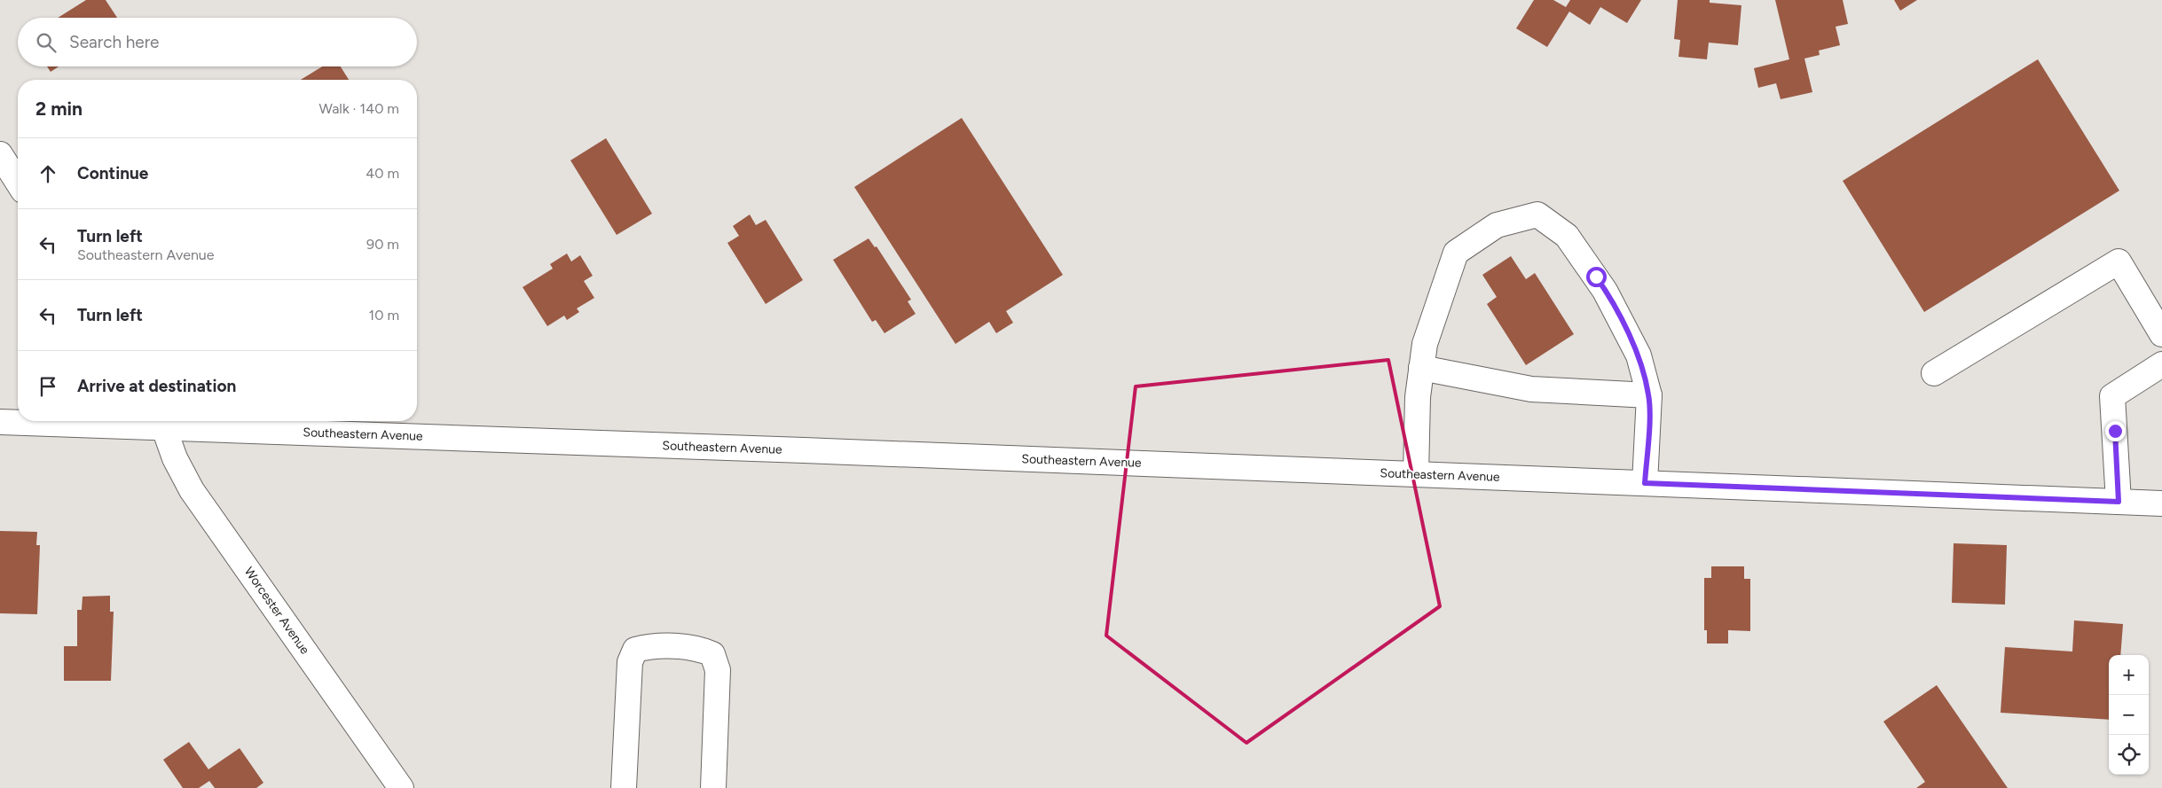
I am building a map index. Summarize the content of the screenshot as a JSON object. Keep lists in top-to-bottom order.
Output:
{
  "streets": {
    "main road": ["Southeastern Avenue", "Worcester Avenue"]
  },
  "crossings": [
    ["Southeastern Avenue", "Worcester Avenue"]
  ],
  "page": {
    "search": "Search here",
    "heading": ["2 min", "Walk · 140 m"],
    "list": [
      ["Continue", "40 m"],
      ["Turn left", "Southeastern Avenue", "90 m"],
      ["Turn left", "10 m"],
      "Arrive at destination"
    ],
    "map_buttons": ["+", "−"]
  }
}
